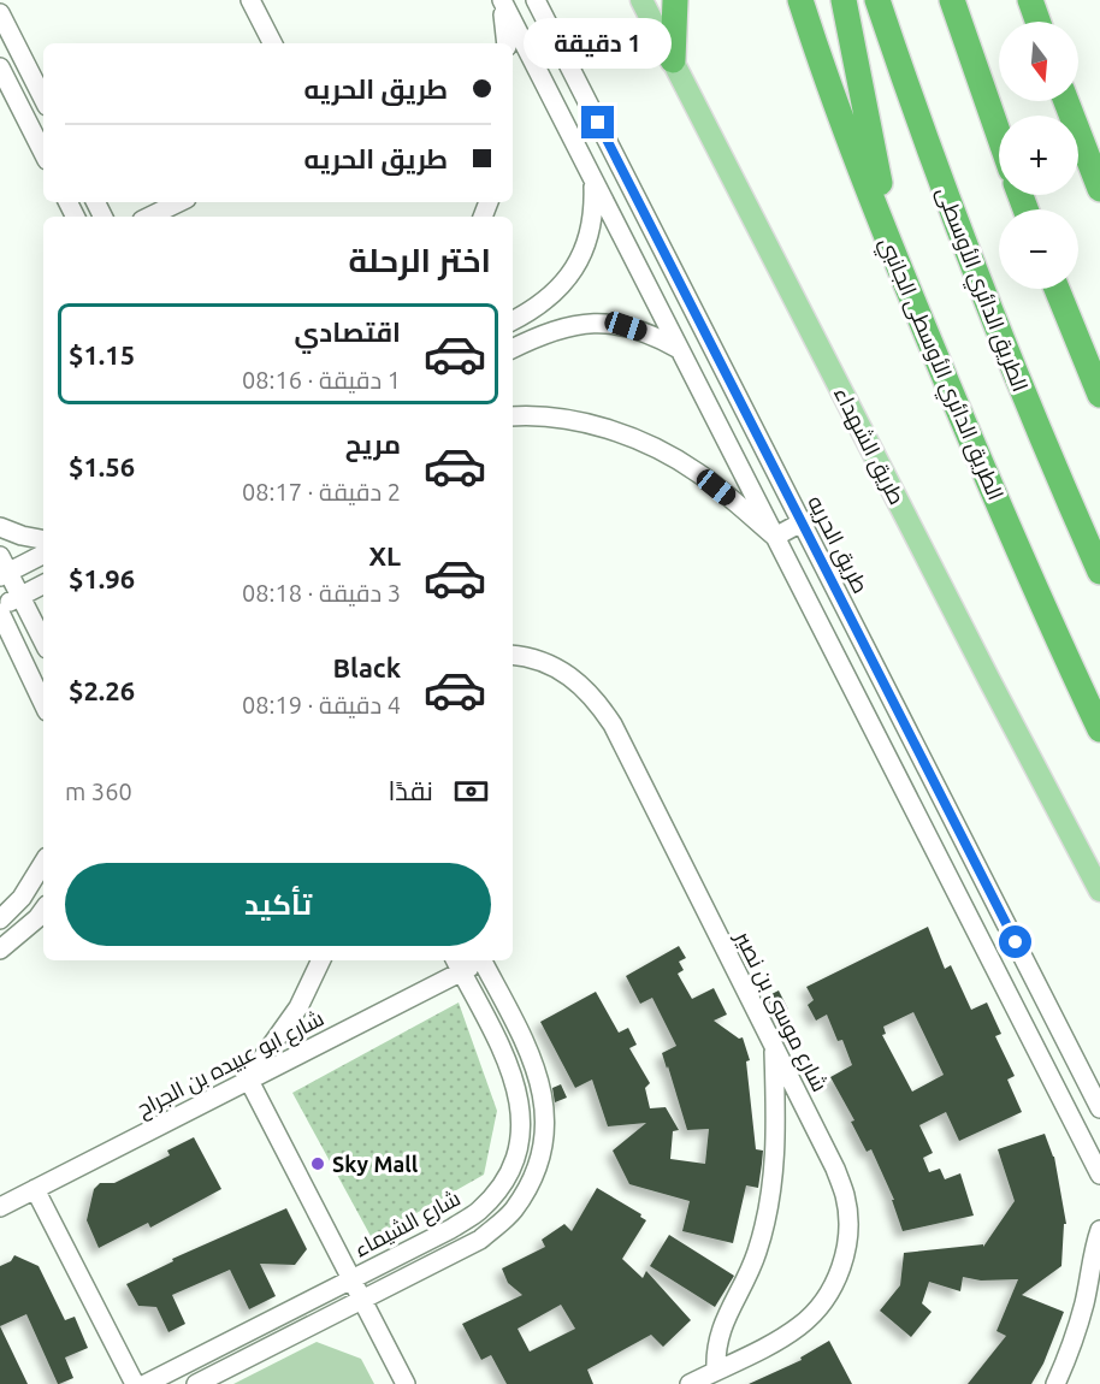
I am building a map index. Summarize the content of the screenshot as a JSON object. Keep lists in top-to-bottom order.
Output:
{
  "streets": {
    "highway": ["الطريق الدائري الأوسطى", "الطريق الدائري الأوسطى الجانبي"],
    "main road": ["طريق الشهداء"],
    "street": [
      "طريق الحريه",
      "شارع موسى بن نصير",
      "شارع ابو عبيده بن الجراح",
      "شارع الشيماء"
    ]
  },
  "crossings": [
    ["شارع ابو عبيده بن الجراح", "شارع الشيماء"]
  ],
  "places": ["Sky Mall"],
  "north": "bottom",
  "page": {
    "bubble": "1 دقيقة",
    "map_buttons": ["+", "−"],
    "banner": ["طريق الحريه", "طريق الحريه"],
    "heading": "اختر الرحلة",
    "list": [
      {
        "name": "اقتصادي",
        "note": "1 دقيقة · 08:16",
        "value": "$1.15"
      },
      {
        "name": "مريح",
        "note": "2 دقيقة · 08:17",
        "value": "$1.56"
      },
      {
        "name": "XL",
        "note": "3 دقيقة · 08:18",
        "value": "$1.96"
      },
      {
        "name": "Black",
        "note": "4 دقيقة · 08:19",
        "value": "$2.26"
      }
    ],
    "pay": ["نقدًا", "360 m"],
    "buttons": "تأكيد"
  }
}
